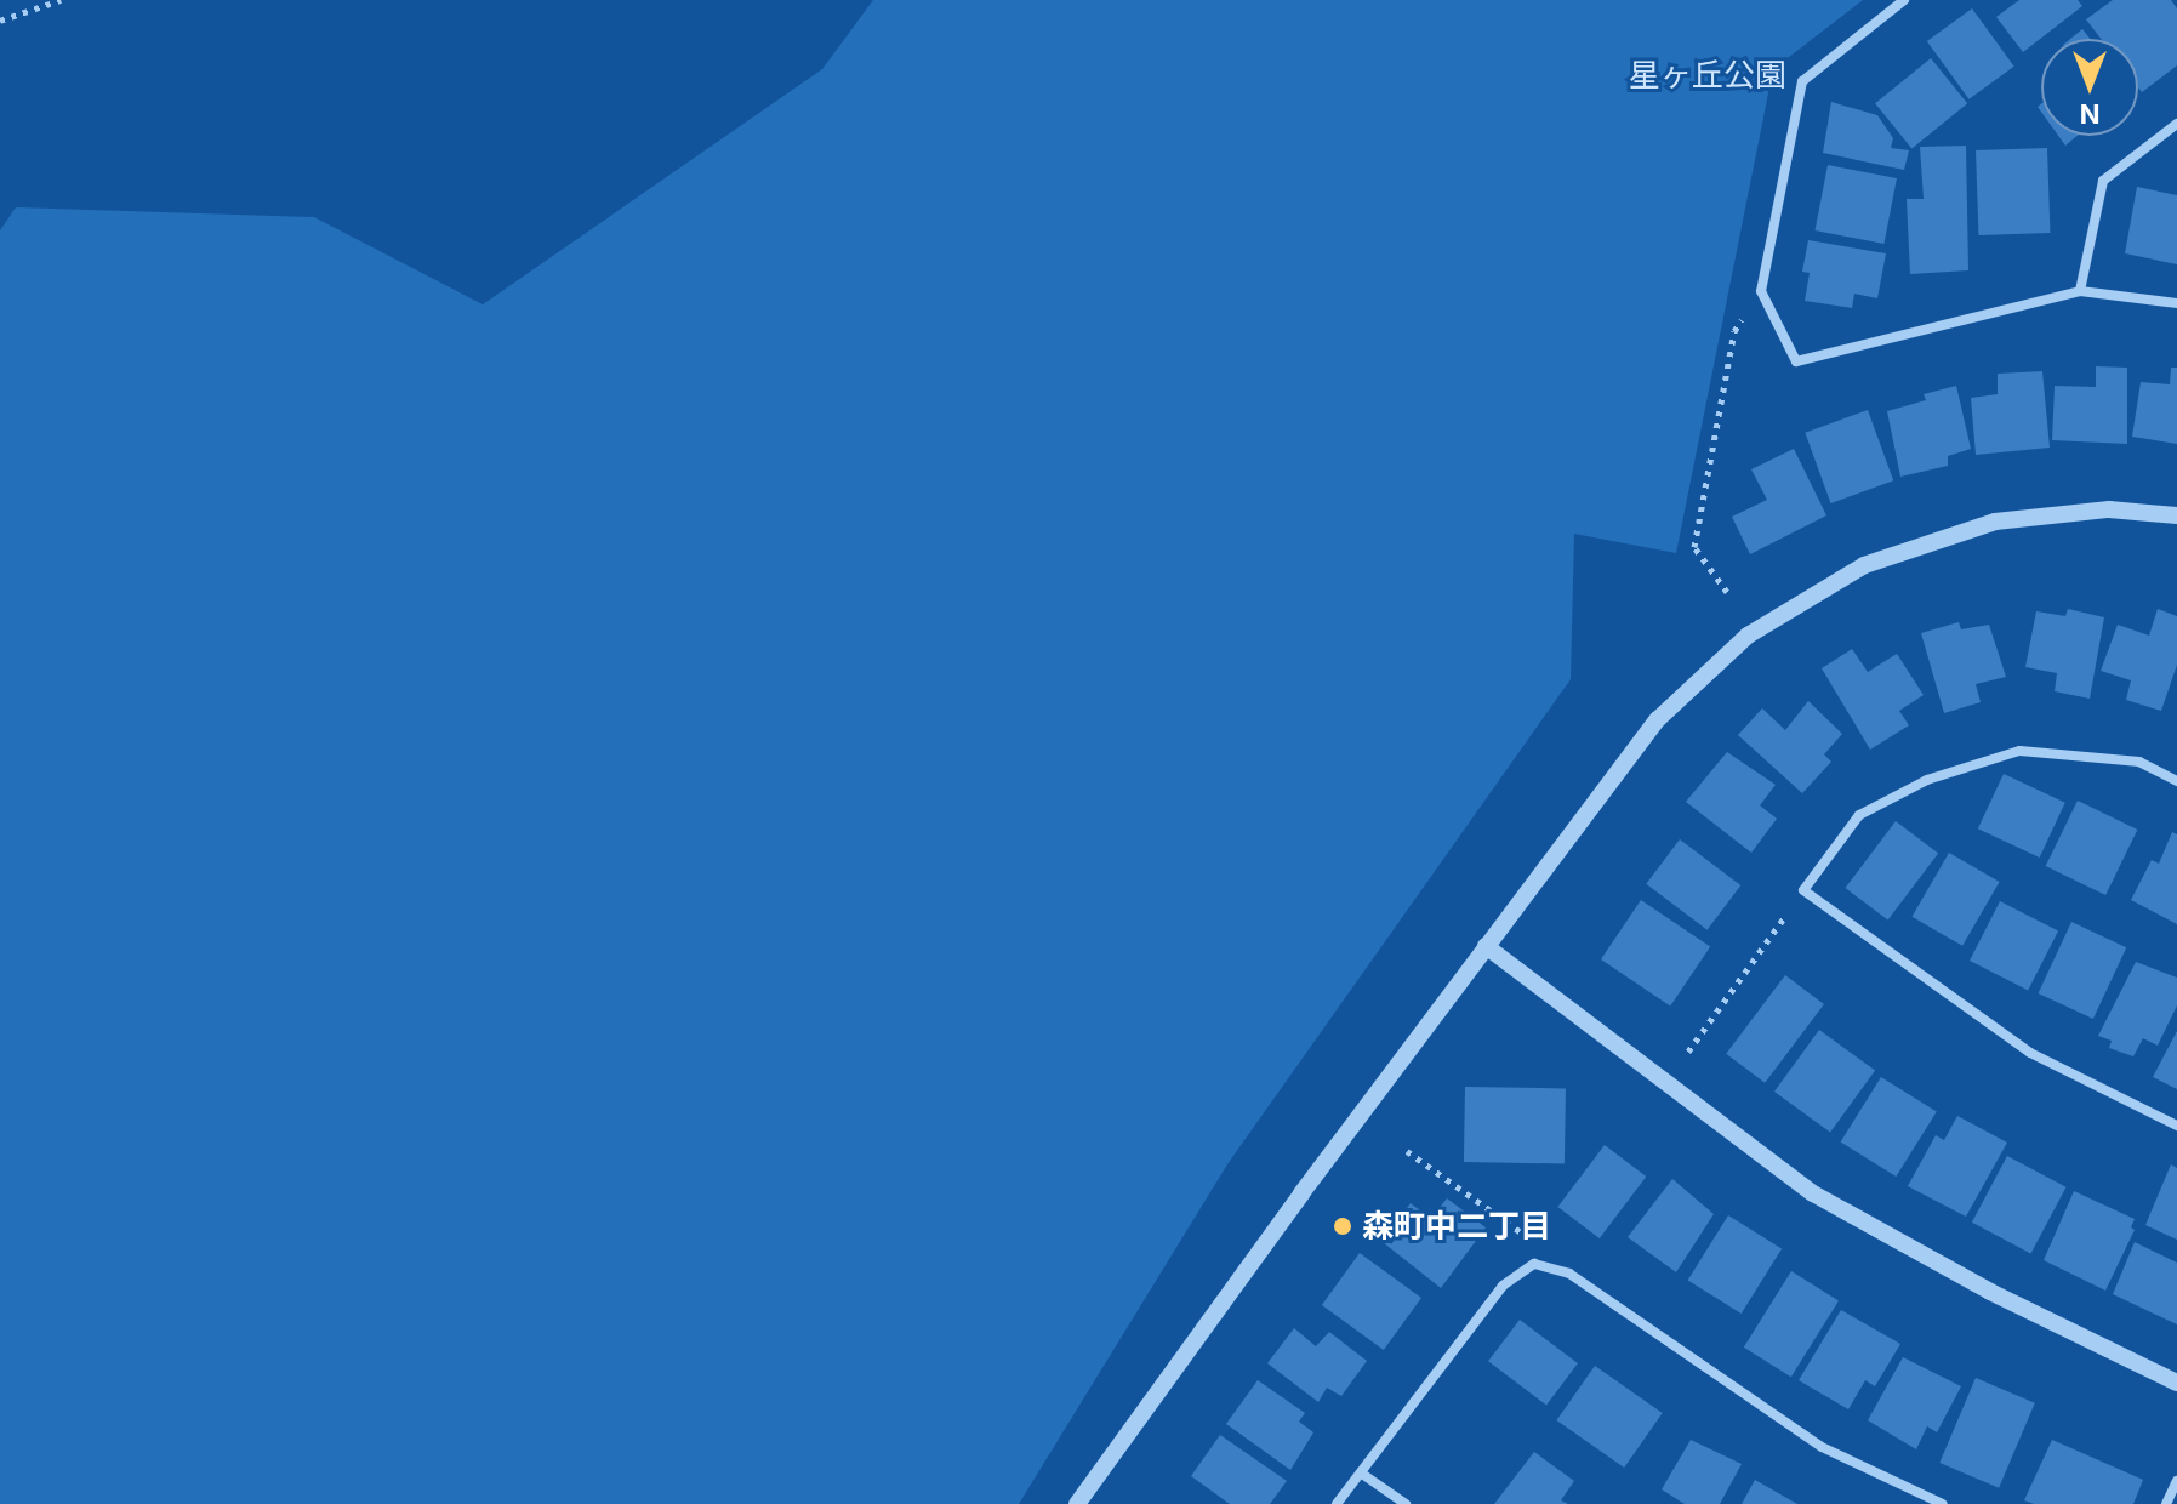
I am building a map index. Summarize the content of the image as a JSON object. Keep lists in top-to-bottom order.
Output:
{
  "parks": ["星ヶ丘公園"],
  "places": ["森町中二丁目"],
  "north": "bottom"
}
